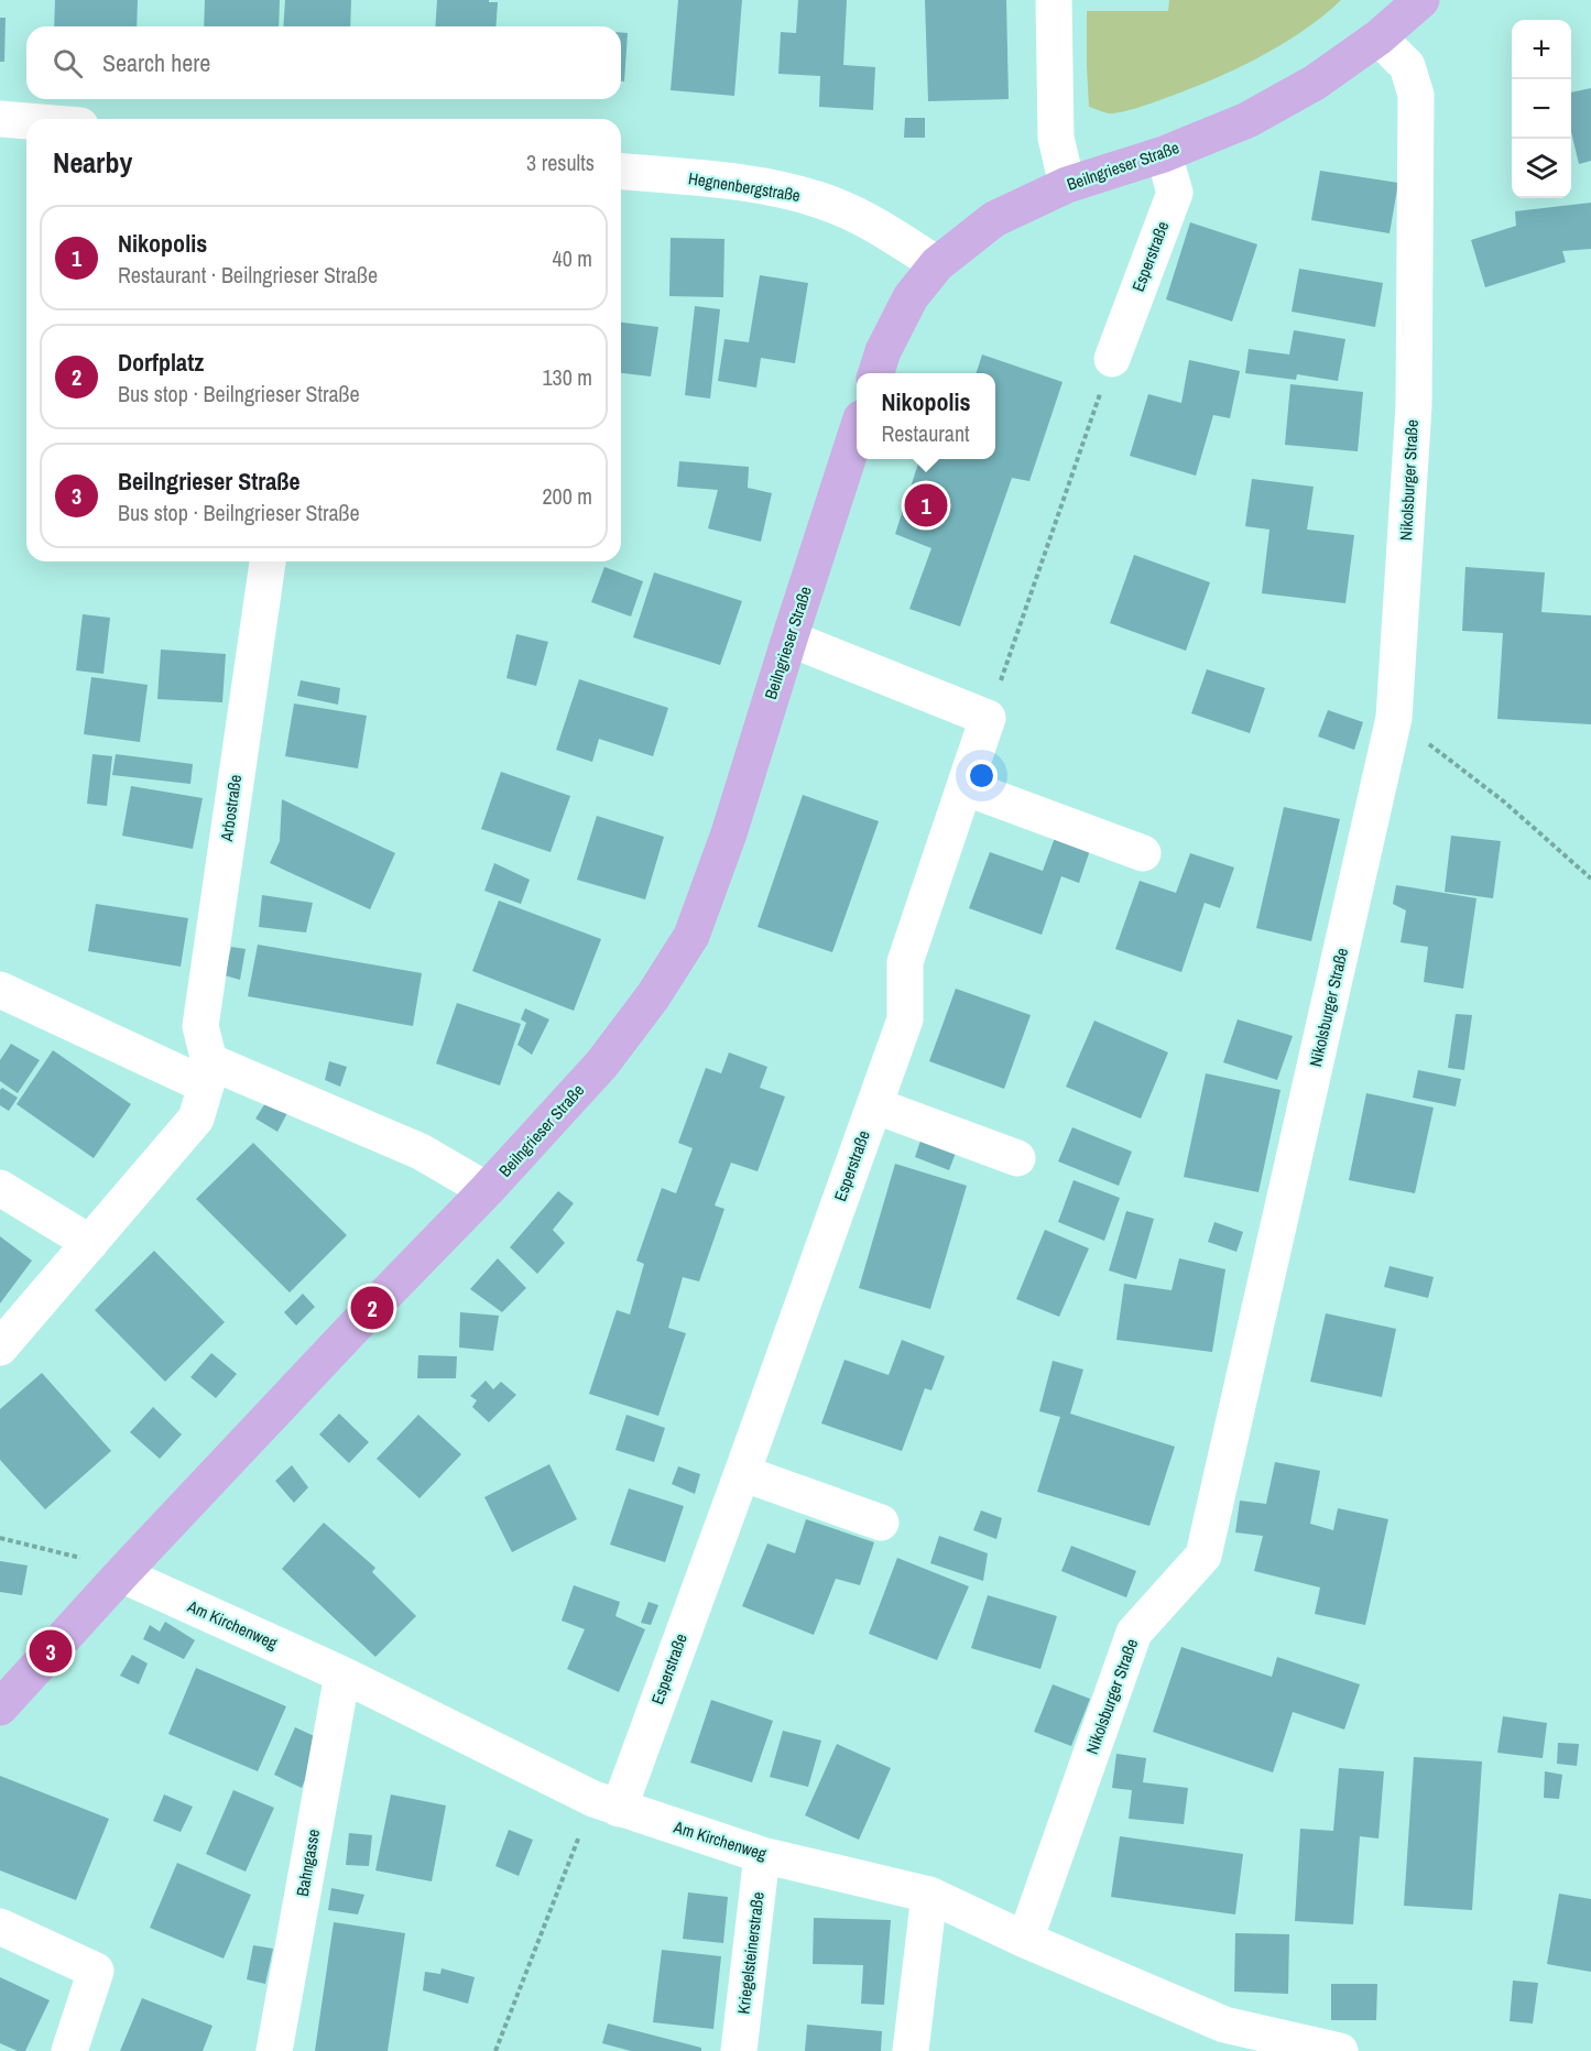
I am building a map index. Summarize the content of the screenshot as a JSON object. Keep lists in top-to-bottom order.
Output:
{
  "streets": {
    "main road": ["Beilngrieser Straße"],
    "street": [
      "Hegnenbergstraße",
      "Esperstraße",
      "Nikolsburger Straße",
      "Arbostraße",
      "Am Kirchenweg",
      "Bahngasse",
      "Kriegelsteinerstraße"
    ]
  },
  "crossings": [
    ["Beilngrieser Straße", "Hegnenbergstraße"],
    ["Beilngrieser Straße", "Esperstraße"],
    ["Beilngrieser Straße", "Nikolsburger Straße"],
    ["Beilngrieser Straße", "Am Kirchenweg"],
    ["Esperstraße", "Am Kirchenweg"],
    ["Nikolsburger Straße", "Am Kirchenweg"],
    ["Am Kirchenweg", "Bahngasse"],
    ["Am Kirchenweg", "Kriegelsteinerstraße"]
  ],
  "page": {
    "map_buttons": ["+", "−"],
    "search": "Search here",
    "heading": ["Nearby", "3 results"],
    "list": [
      {
        "mark": "1",
        "name": "Nikopolis",
        "note": "Restaurant · Beilngrieser Straße",
        "value": "40 m"
      },
      {
        "mark": "2",
        "name": "Dorfplatz",
        "note": "Bus stop · Beilngrieser Straße",
        "value": "130 m"
      },
      {
        "mark": "3",
        "name": "Beilngrieser Straße",
        "note": "Bus stop · Beilngrieser Straße",
        "value": "200 m"
      }
    ],
    "popup": ["Nikopolis", "Restaurant"],
    "pins": ["1", "2", "3"]
  }
}
